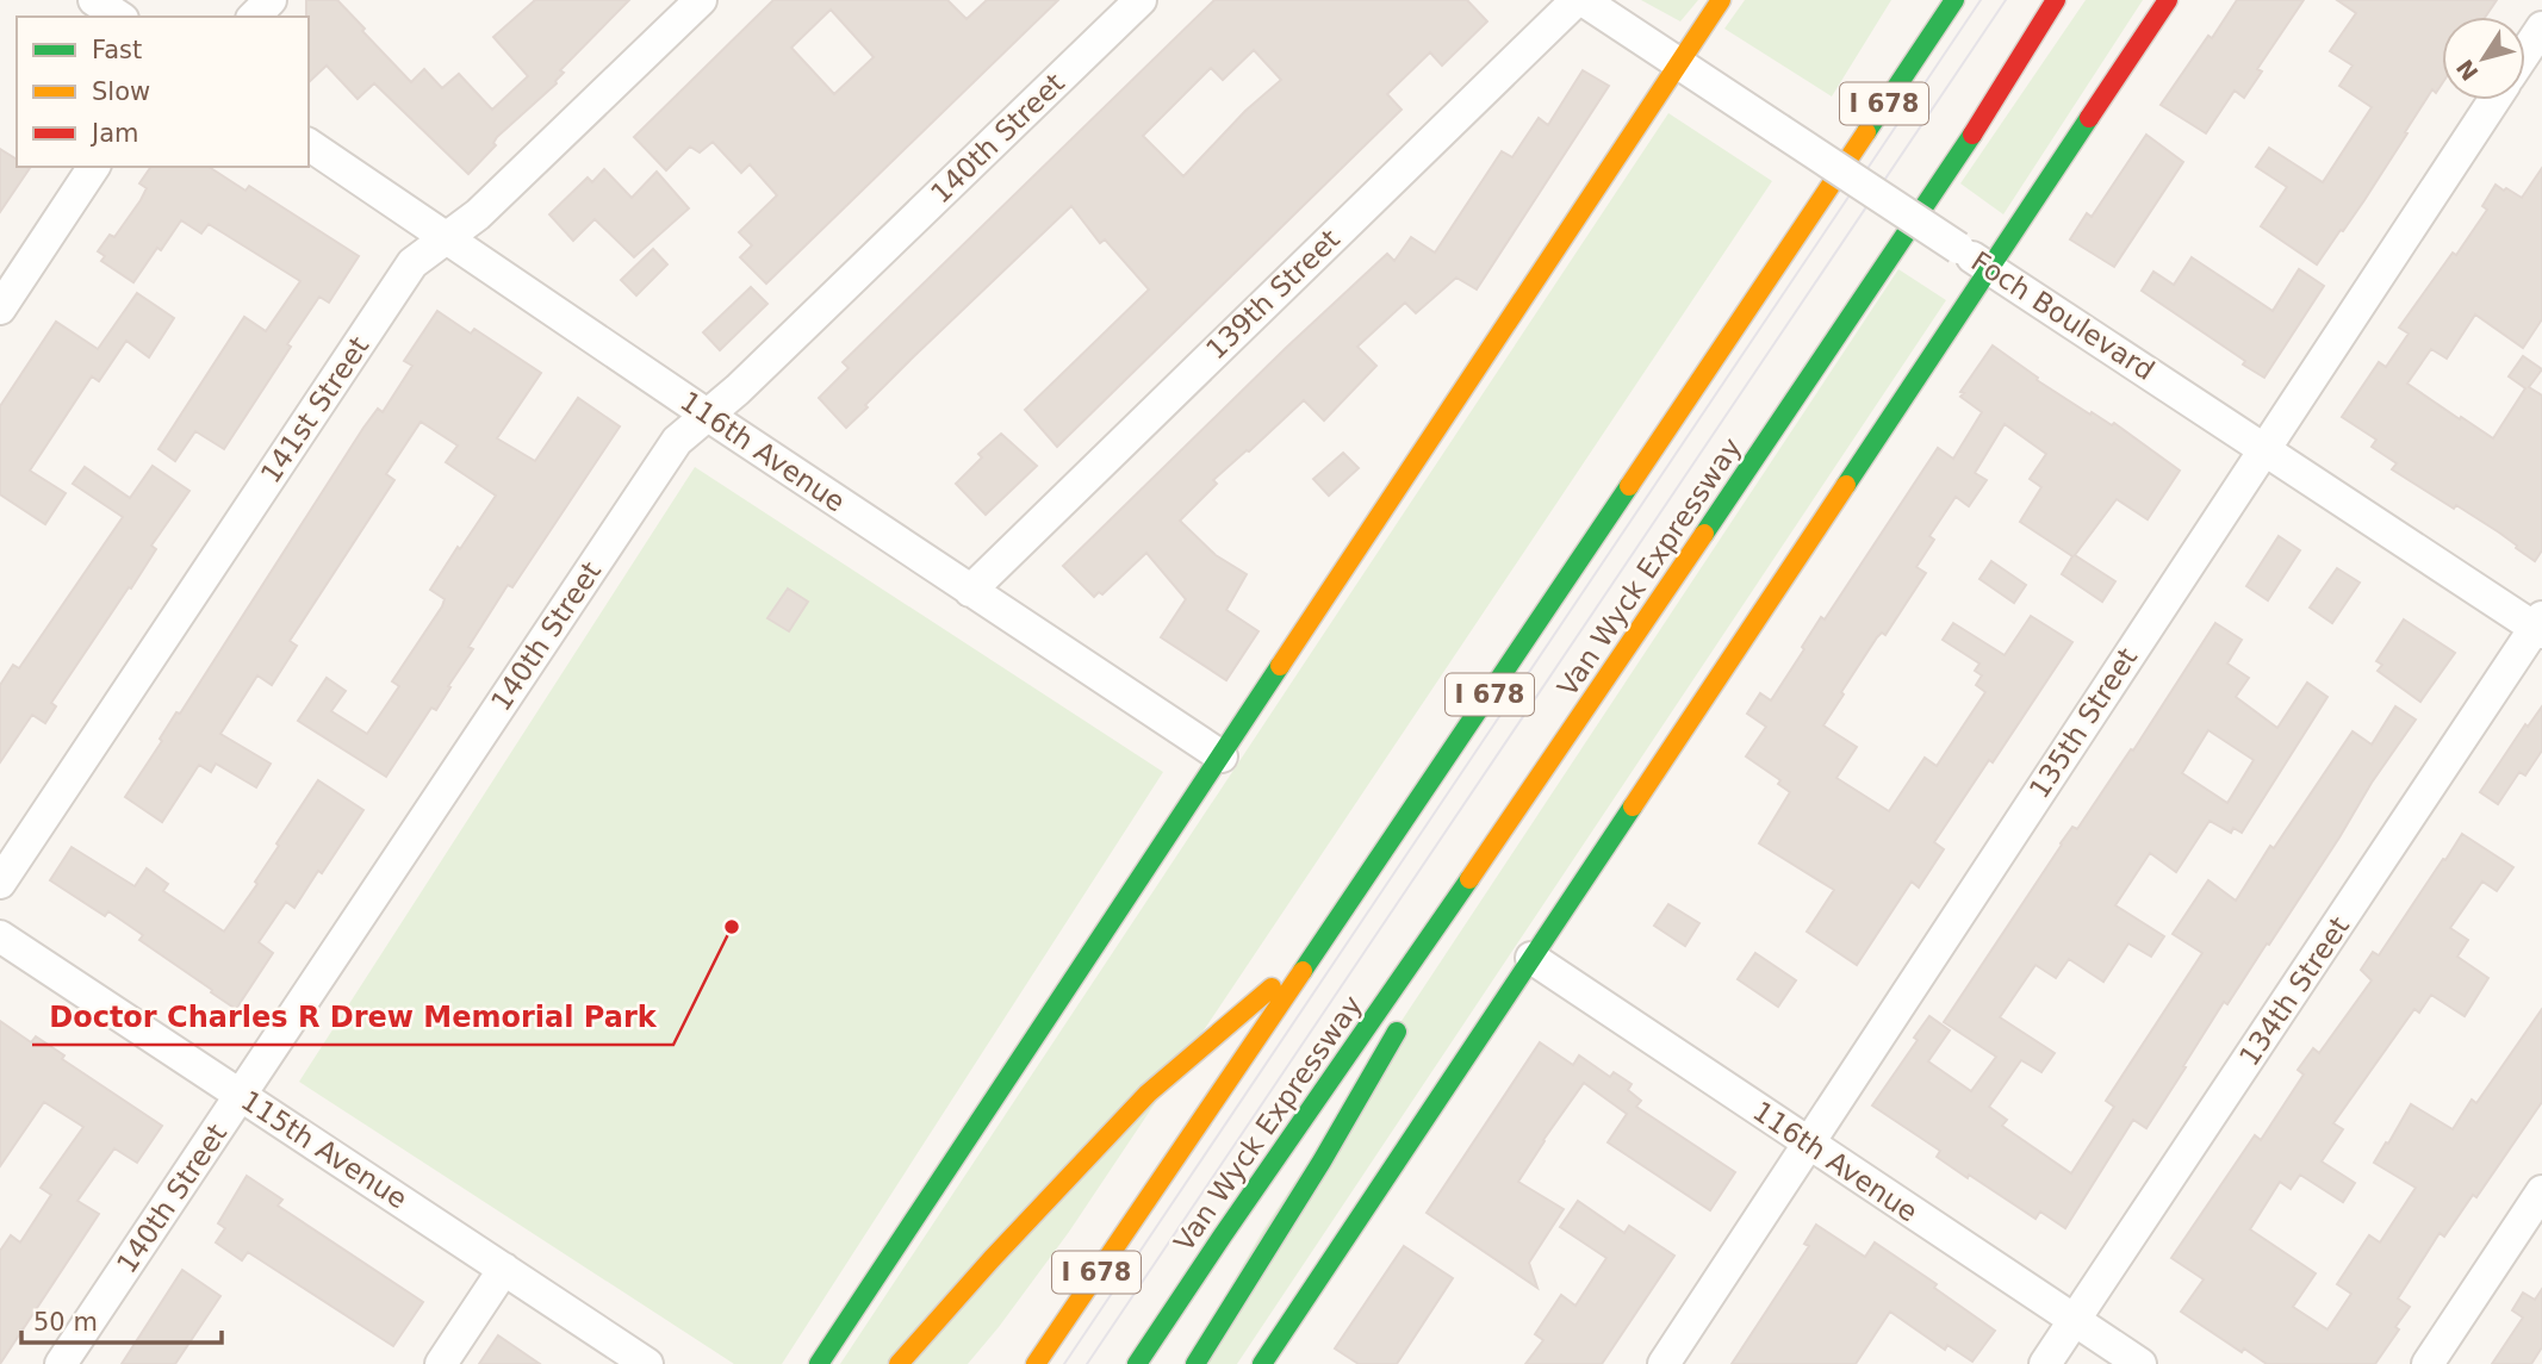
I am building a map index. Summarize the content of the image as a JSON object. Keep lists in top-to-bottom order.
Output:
{
  "streets": {
    "main road": ["I 678", "Van Wyck Expressway"],
    "street": [
      "140th Street",
      "139th Street",
      "Foch Boulevard",
      "141st Street",
      "116th Avenue",
      "135th Street",
      "134th Street",
      "115th Avenue"
    ]
  },
  "crossings": [
    ["140th Street", "116th Avenue"],
    ["140th Street", "115th Avenue"],
    ["139th Street", "Foch Boulevard"],
    ["139th Street", "116th Avenue"],
    ["Foch Boulevard", "135th Street"],
    ["Foch Boulevard", "134th Street"],
    ["141st Street", "116th Avenue"],
    ["116th Avenue", "135th Street"],
    ["116th Avenue", "134th Street"]
  ],
  "places": ["Doctor Charles R Drew Memorial Park"],
  "legend": ["Fast", "Slow", "Jam"],
  "scale_bar": "50 m",
  "north": "bottom left"
}
